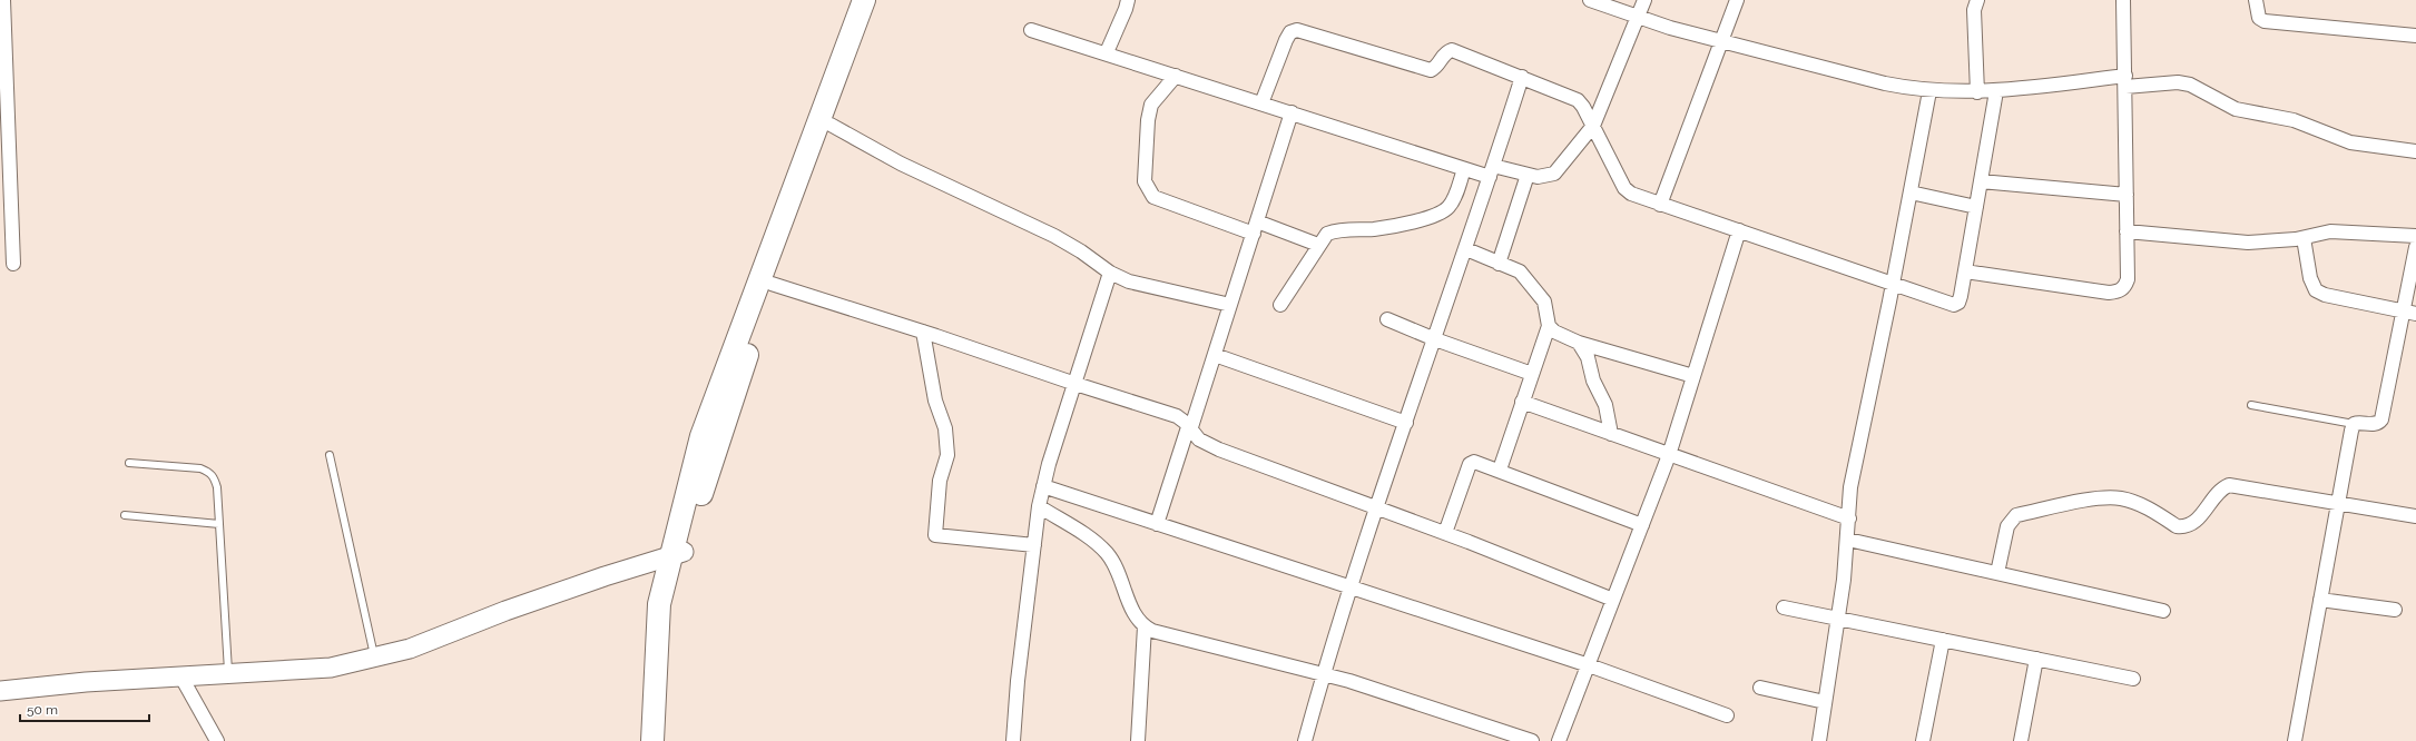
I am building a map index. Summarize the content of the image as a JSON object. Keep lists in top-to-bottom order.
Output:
{
  "scale_bar": "50 m"
}
